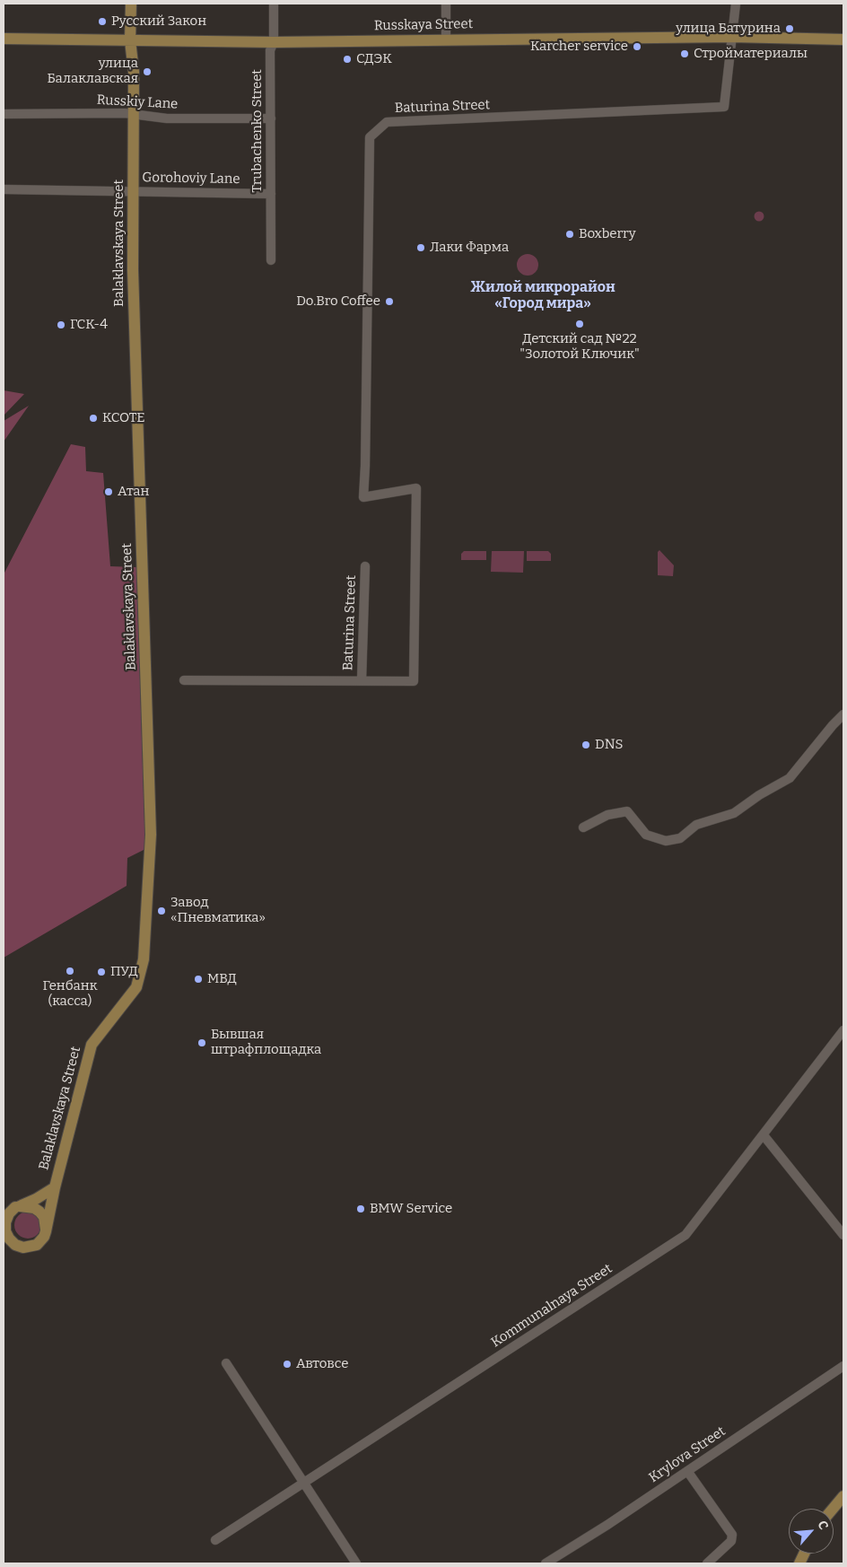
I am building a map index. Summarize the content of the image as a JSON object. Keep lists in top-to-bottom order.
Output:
{
  "streets": {
    "main road": ["Russkaya Street", "Balaklavskaya Street"],
    "street": [
      "Russkiy Lane",
      "Baturina Street",
      "Trubachenko Street",
      "Gorohoviy Lane",
      "Kommunalnaya Street",
      "Krylova Street"
    ]
  },
  "crossings": [
    ["Russkaya Street", "Baturina Street"],
    ["Russkaya Street", "Trubachenko Street"],
    ["Russkaya Street", "Balaklavskaya Street"],
    ["Russkiy Lane", "Trubachenko Street"],
    ["Russkiy Lane", "Balaklavskaya Street"],
    ["Trubachenko Street", "Gorohoviy Lane"],
    ["Gorohoviy Lane", "Balaklavskaya Street"]
  ],
  "districts": ["Жилой микрорайон «Город мира»"],
  "places": [
    "Русский Закон",
    "улица Батурина",
    "Karcher service",
    "Стройматериалы",
    "СДЭК",
    "улица Балаклавская",
    "Boxberry",
    "Лаки Фарма",
    "Do.Bro Coffee",
    "Детский сад №22 \"Золотой Ключик\"",
    "ГСК-4",
    "KCOTE",
    "Атан",
    "DNS",
    "Завод «Пневматика»",
    "Генбанк (касса)",
    "ПУД",
    "МВД",
    "Бывшая штрафплощадка",
    "BMW Service",
    "Автовсе"
  ],
  "north": "top right"
}
